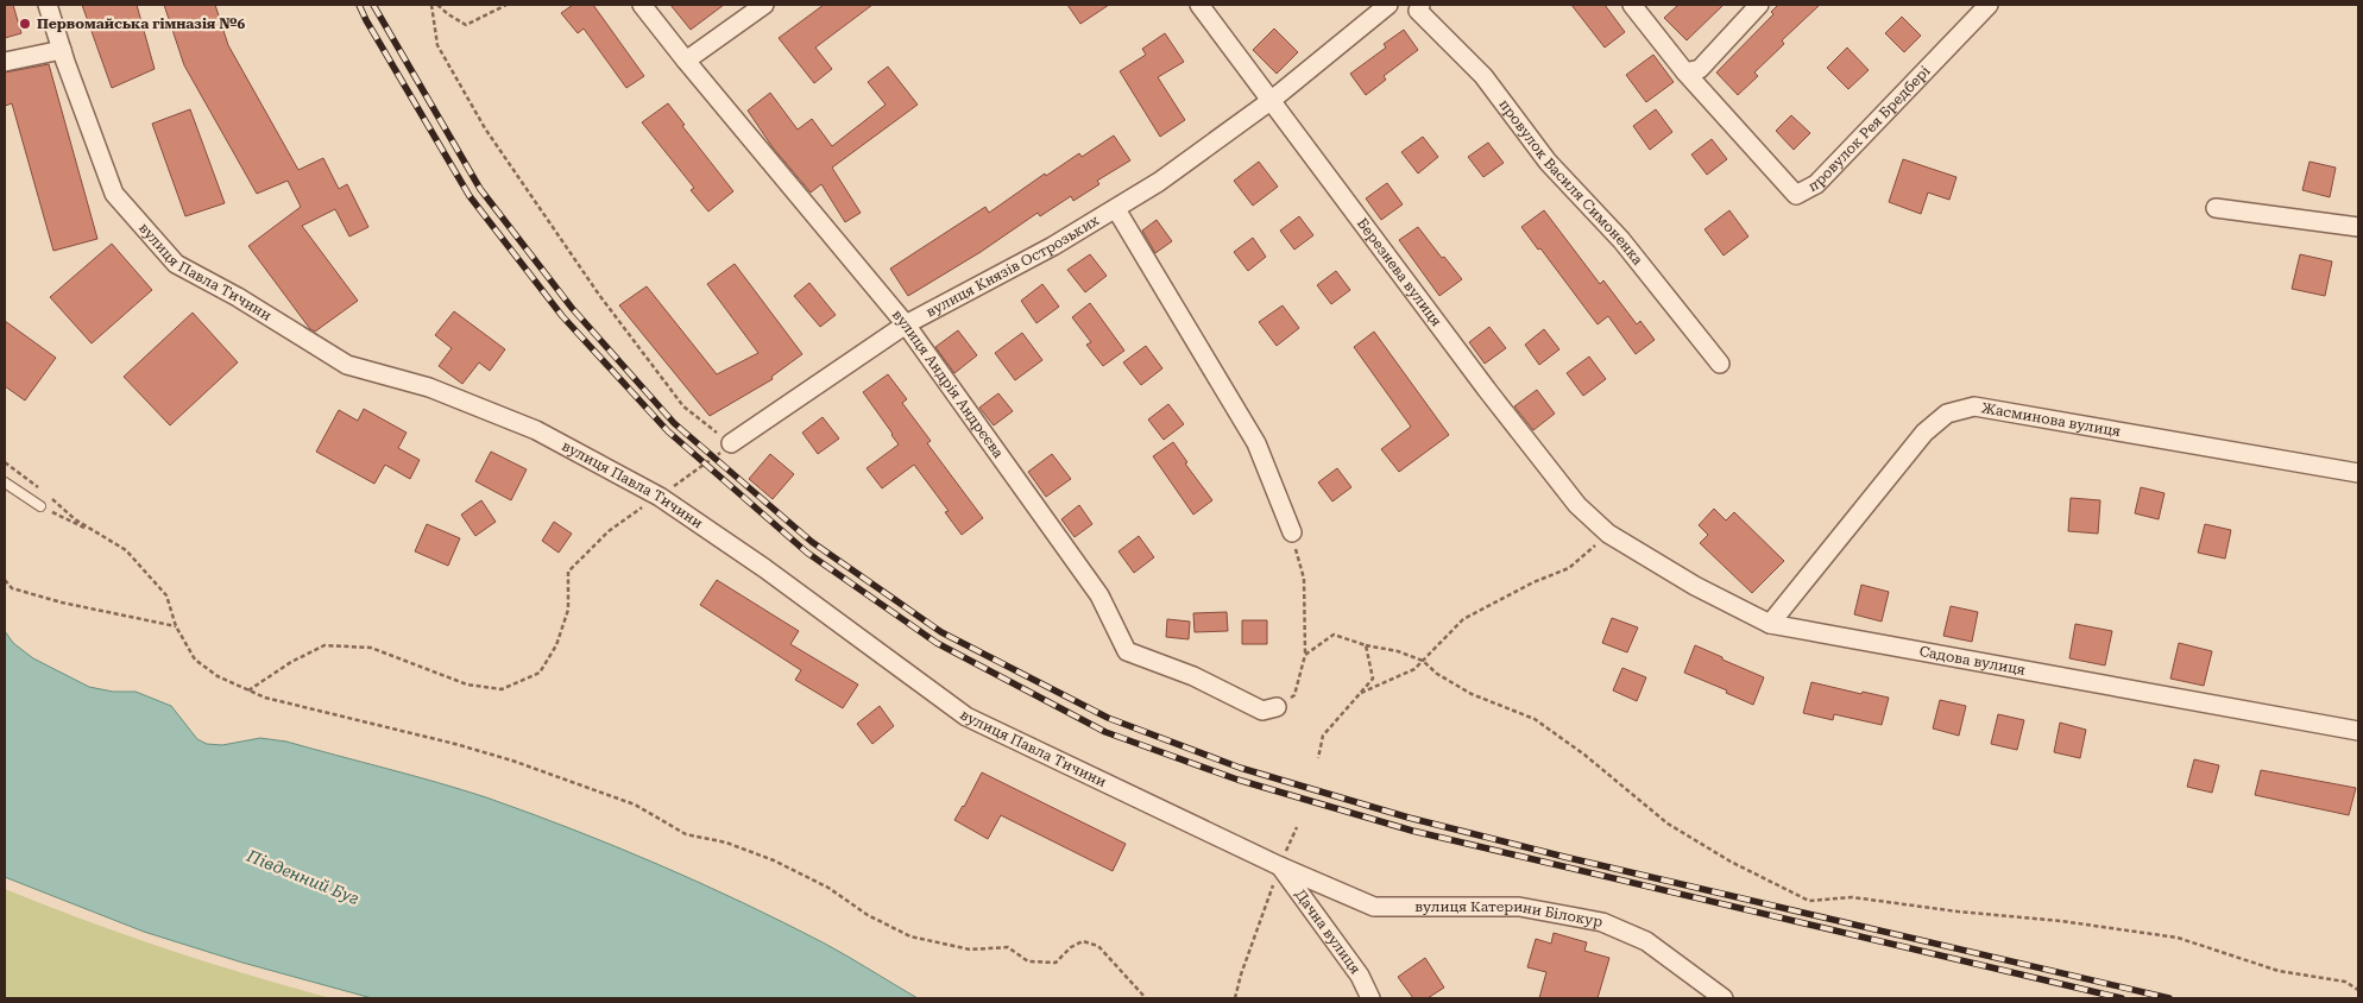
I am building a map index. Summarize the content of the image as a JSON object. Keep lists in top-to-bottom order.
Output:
{
  "streets": {
    "street": [
      "провулок Рея Бредбері",
      "провулок Василя Симоненка",
      "вулиця Князів Острозьких",
      "вулиця Павла Тичини",
      "Березнева вулиця",
      "вулиця Андрія Андрєєва",
      "Жасминова вулиця",
      "Садова вулиця",
      "вулиця Катерини Білокур",
      "Дачна вулиця"
    ]
  },
  "crossings": [
    ["вулиця Князів Острозьких", "Березнева вулиця"],
    ["вулиця Князів Острозьких", "вулиця Андрія Андрєєва"],
    ["вулиця Павла Тичини", "вулиця Катерини Білокур"],
    ["вулиця Павла Тичини", "Дачна вулиця"],
    ["Березнева вулиця", "Садова вулиця"],
    ["Жасминова вулиця", "Садова вулиця"],
    ["вулиця Катерини Білокур", "Дачна вулиця"]
  ],
  "water": ["Південний Буг"],
  "places": ["Первомайська гімназія №6"]
}
